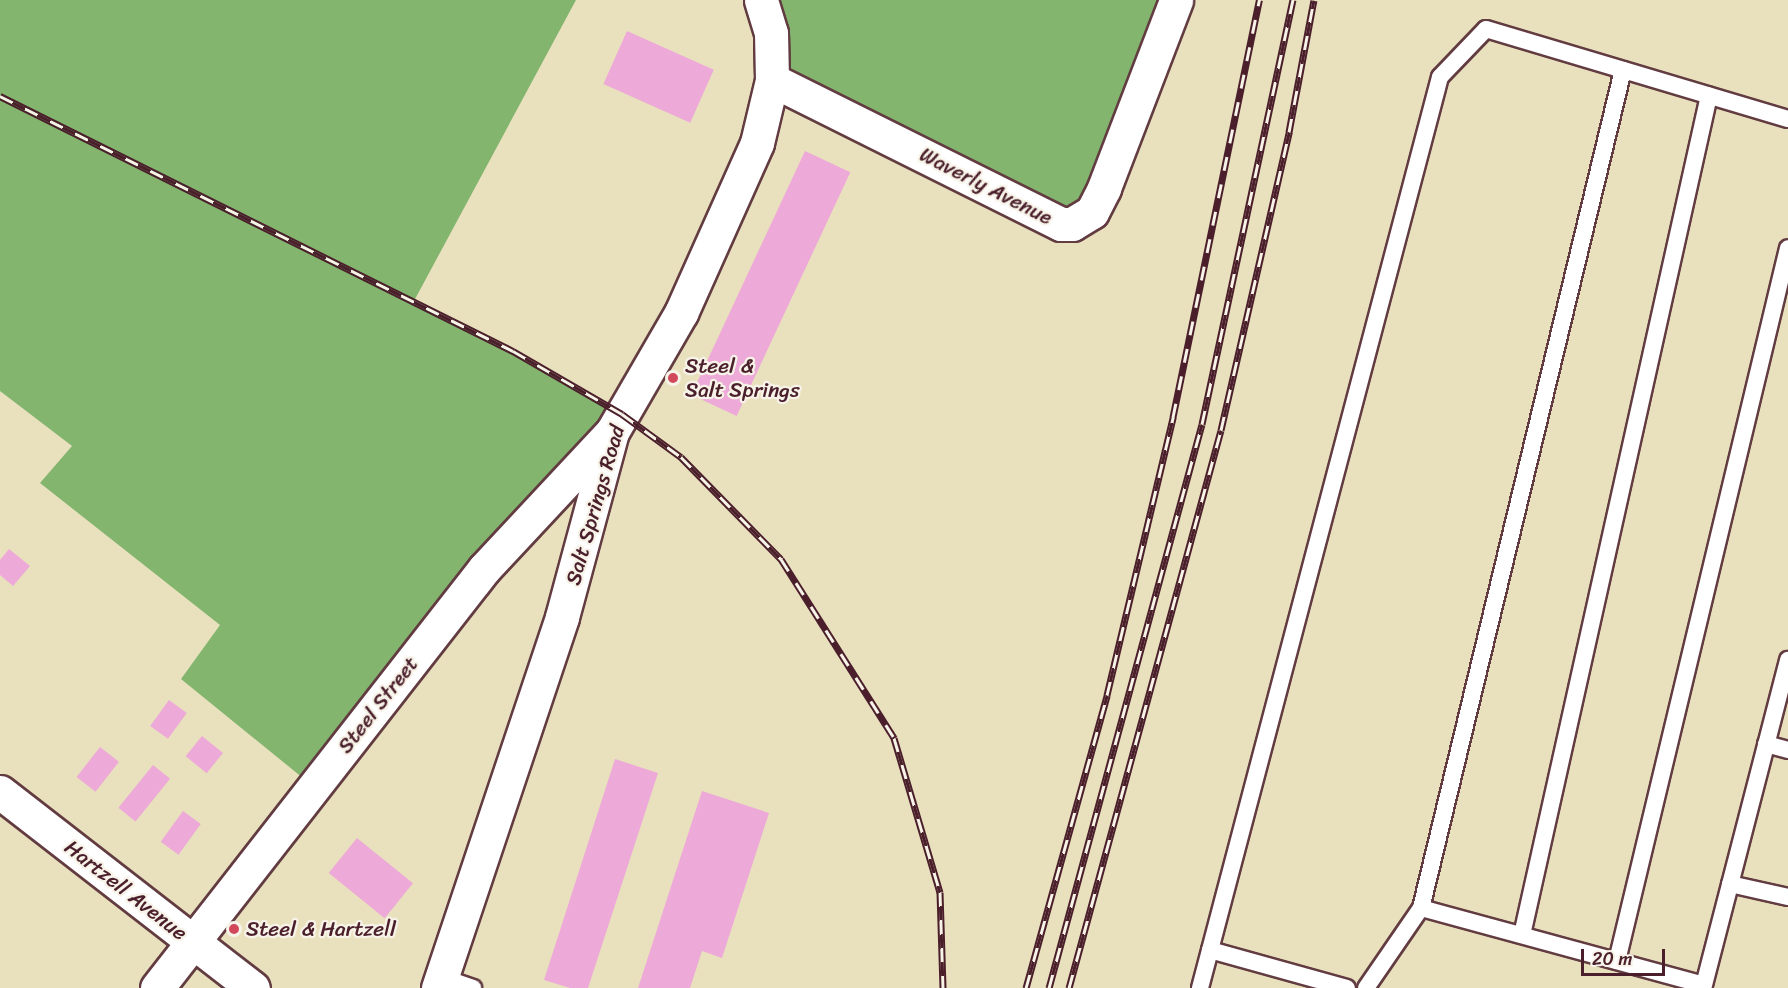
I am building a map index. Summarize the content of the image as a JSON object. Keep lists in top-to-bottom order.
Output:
{
  "streets": {
    "street": [
      "Waverly Avenue",
      "Salt Springs Road",
      "Steel Street",
      "Hartzell Avenue"
    ]
  },
  "crossings": [
    ["Waverly Avenue", "Salt Springs Road"],
    ["Salt Springs Road", "Steel Street"],
    ["Steel Street", "Hartzell Avenue"]
  ],
  "places": ["Steel & Salt Springs", "Steel & Hartzell"],
  "scale_bar": "20 m"
}
